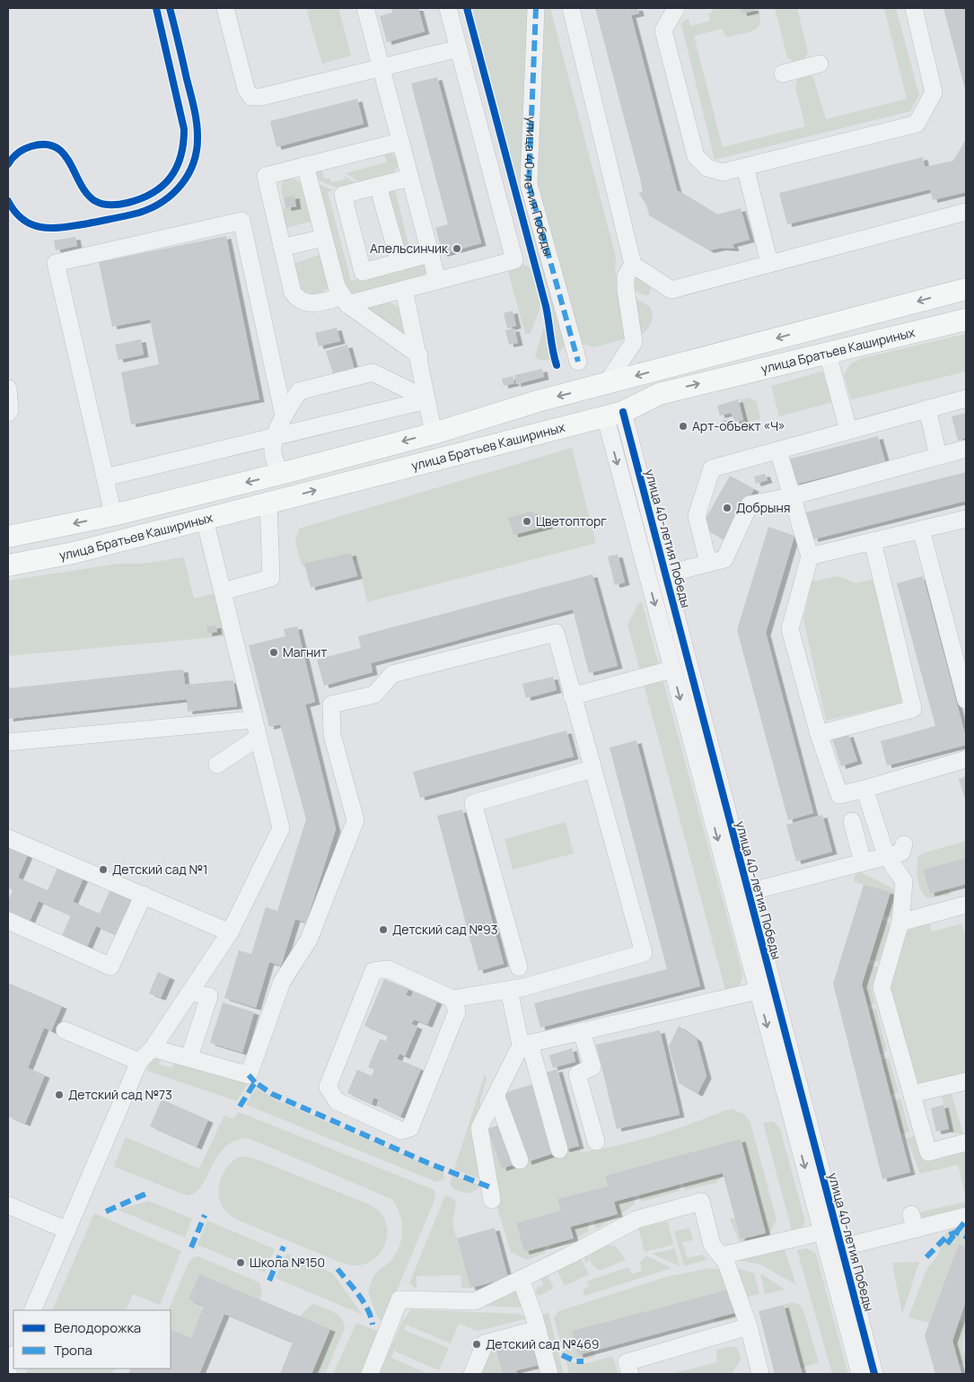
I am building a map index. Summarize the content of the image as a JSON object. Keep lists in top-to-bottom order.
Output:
{
  "streets": {
    "main road": ["улица 40-летия Победы", "улица Братьев Кашириных"]
  },
  "crossings": [
    ["улица 40-летия Победы", "улица Братьев Кашириных"]
  ],
  "places": [
    "Апельсинчик",
    "Арт-объект «Ч»",
    "Добрыня",
    "Цветопторг",
    "Магнит",
    "Детский сад №1",
    "Детский сад №93",
    "Детский сад №73",
    "Школа №150",
    "Детский сад №469"
  ],
  "legend": ["Велодорожка", "Тропа"]
}
